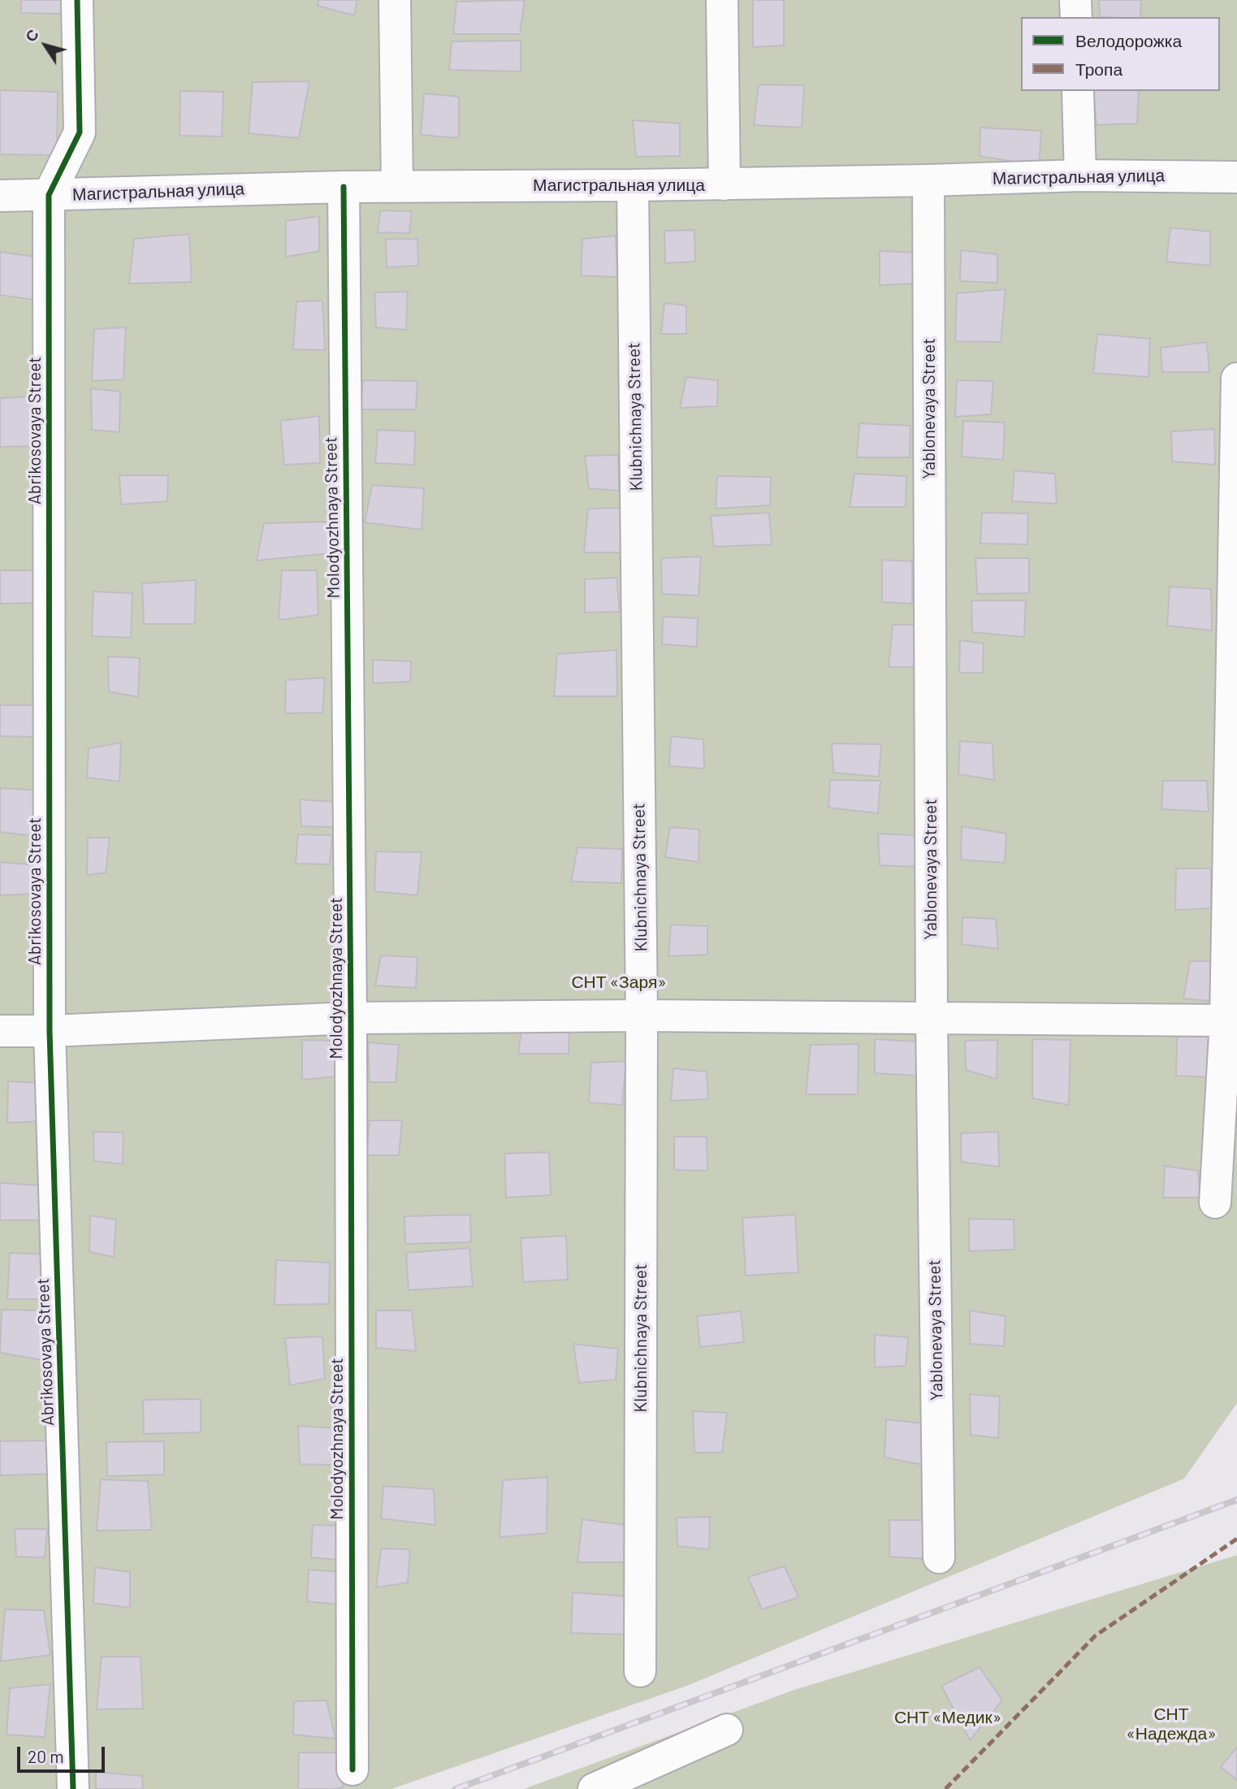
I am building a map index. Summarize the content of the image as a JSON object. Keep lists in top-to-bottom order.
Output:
{
  "streets": {
    "street": [
      "Магистральная улица",
      "Yablonevaya Street",
      "Klubnichnaya Street",
      "Abrikosovaya Street",
      "Molodyozhnaya Street"
    ]
  },
  "crossings": [
    ["Магистральная улица", "Yablonevaya Street"],
    ["Магистральная улица", "Klubnichnaya Street"],
    ["Магистральная улица", "Abrikosovaya Street"],
    ["Магистральная улица", "Molodyozhnaya Street"]
  ],
  "parks": ["СНТ «Заря»", "СНТ «Надежда»", "СНТ «Медик»"],
  "legend": ["Велодорожка", "Тропа"],
  "scale_bar": "20 m",
  "north": "top left"
}
